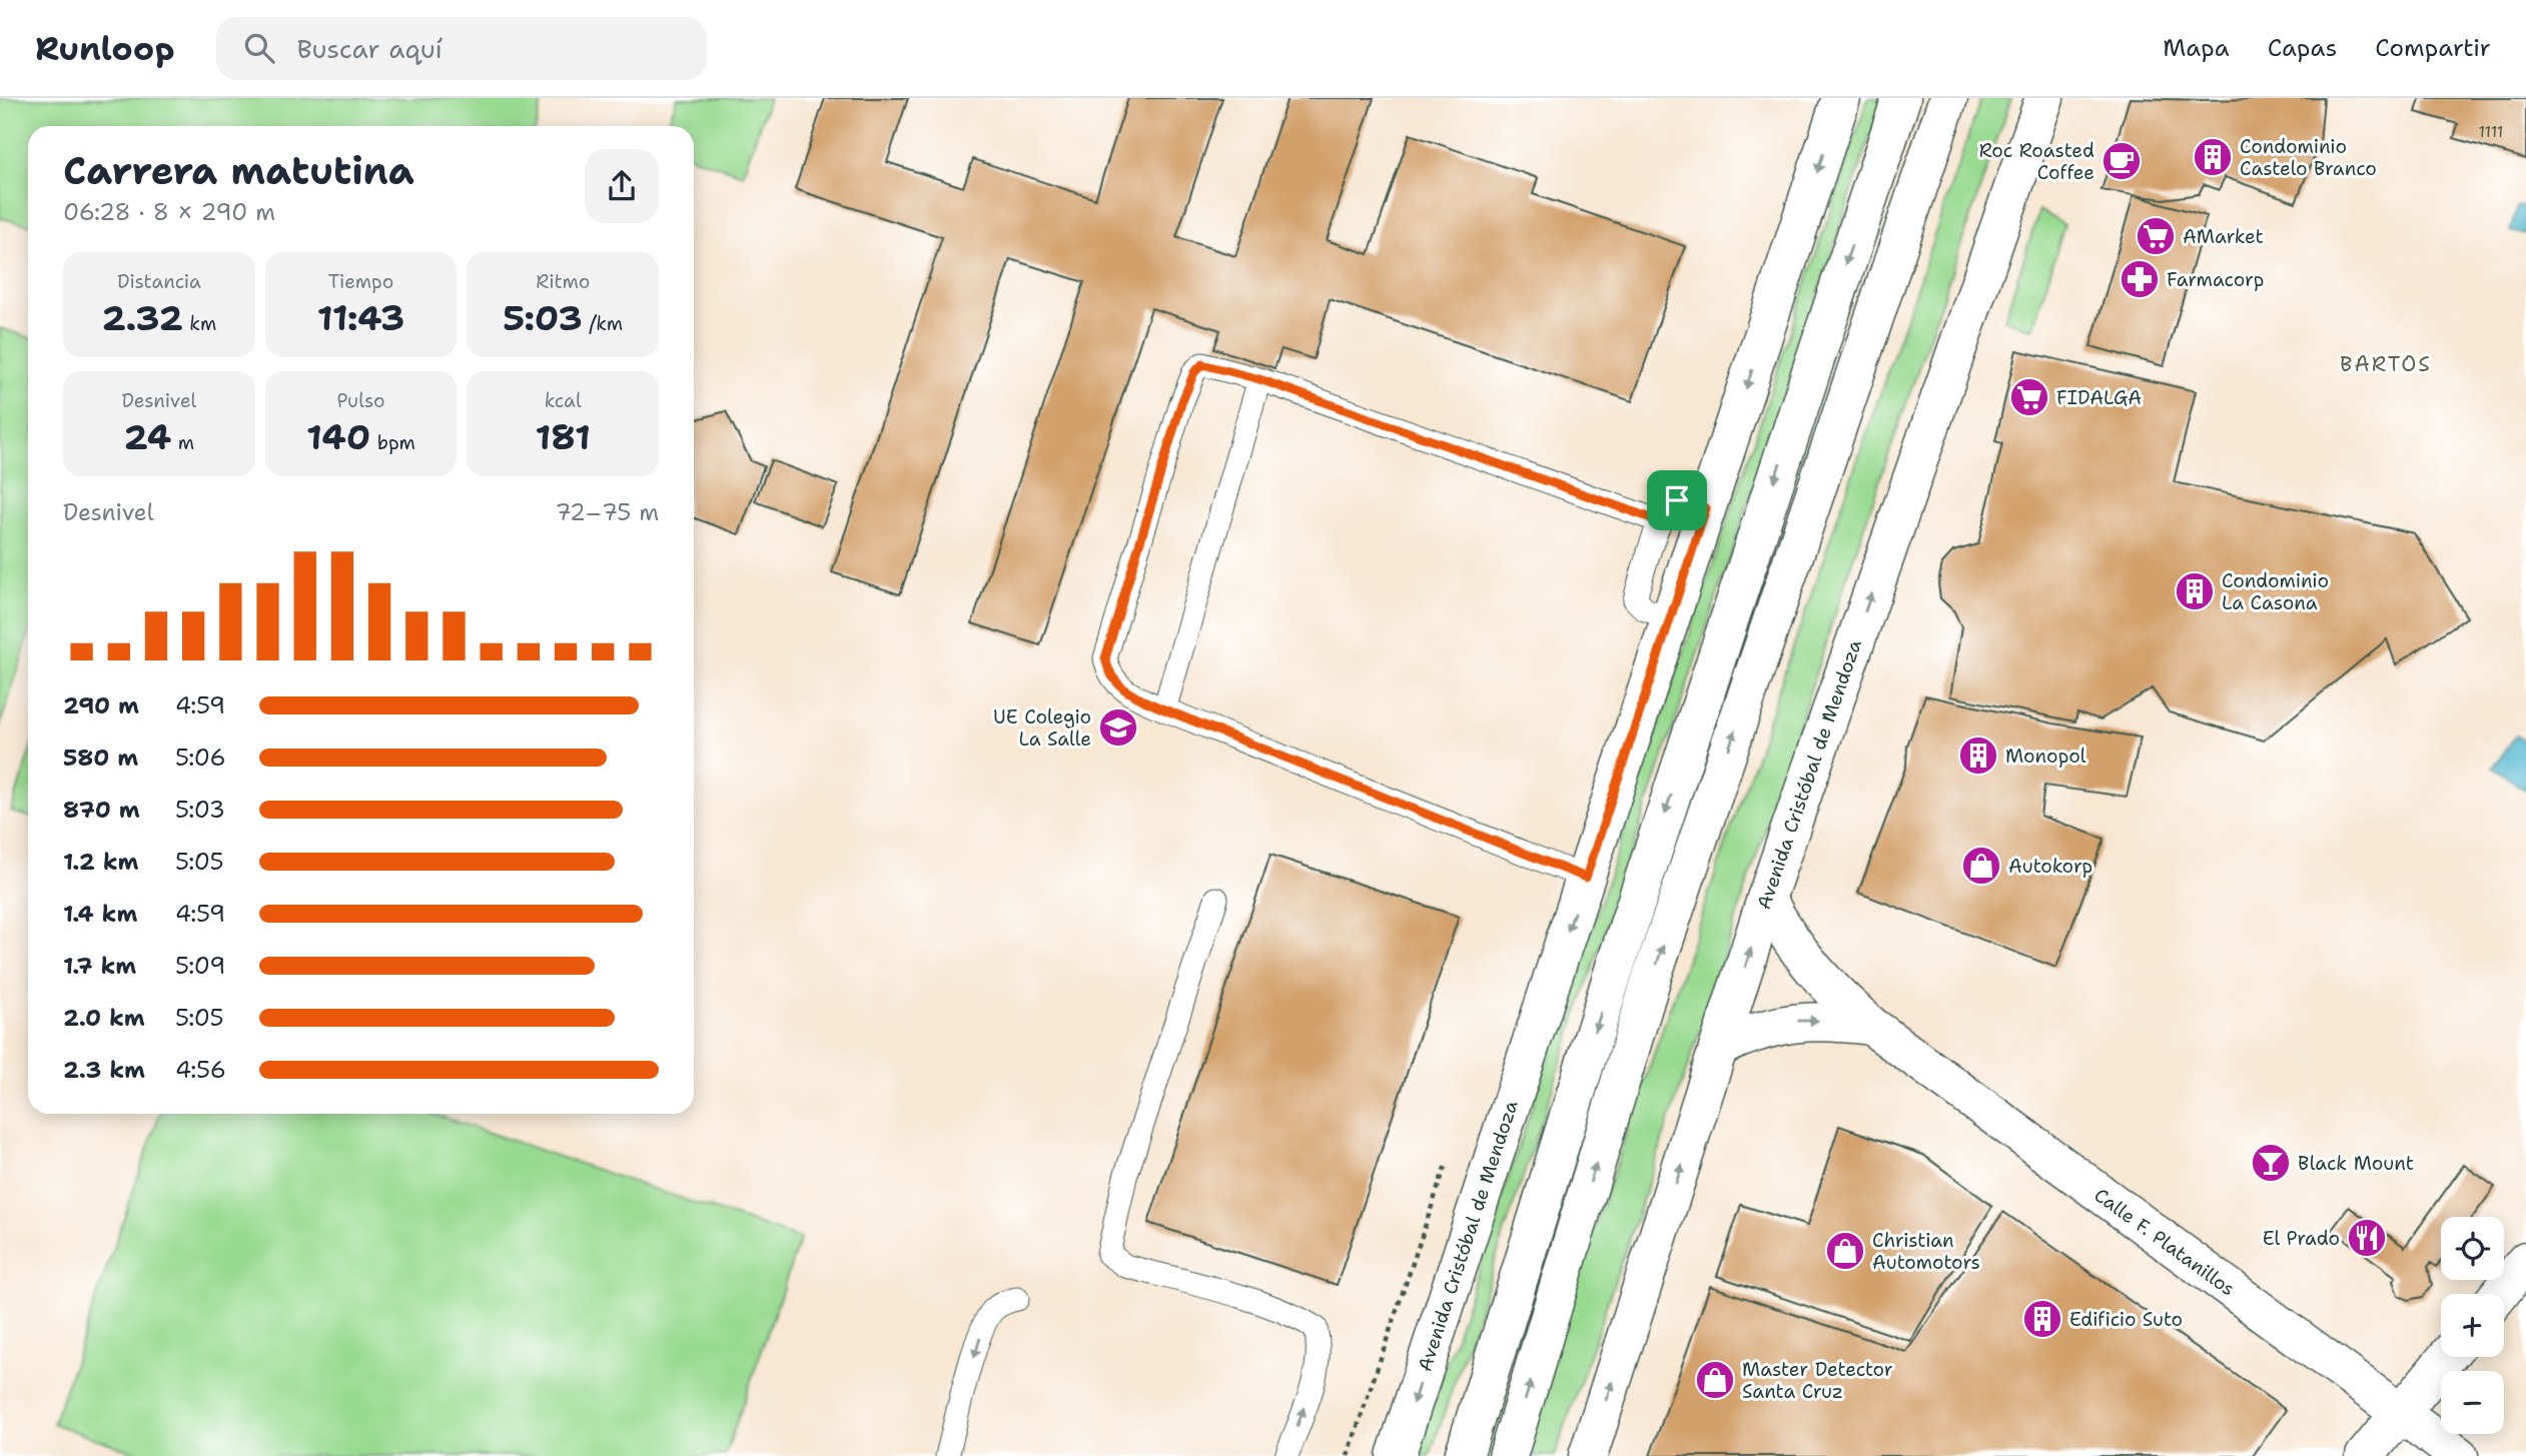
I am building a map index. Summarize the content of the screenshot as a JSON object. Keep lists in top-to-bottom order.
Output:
{
  "streets": {
    "main road": ["Avenida Cristóbal de Mendoza", "Calle F. Platanillos"]
  },
  "crossings": [
    ["Avenida Cristóbal de Mendoza", "Calle F. Platanillos"]
  ],
  "districts": ["BARTOS"],
  "places": {
    "building": [
      "Condominio Castelo Branco",
      "Condominio La Casona",
      "Monopol",
      "Edificio Suto"
    ],
    "cafe": ["Roc Roasted Coffee"],
    "supermarket": ["AMarket", "FIDALGA"],
    "pharmacy": ["Farmacorp"],
    "school or university": ["UE Colegio La Salle"],
    "shop": ["Autokorp", "Christian Automotors", "Master Detector Santa Cruz"],
    "bar": ["Black Mount"],
    "restaurant": ["El Prado"]
  },
  "house_numbers": ["1111"],
  "page": {
    "header": "Runloop",
    "search": "Buscar aquí",
    "nav": ["Mapa", "Capas", "Compartir"],
    "heading": ["Carrera matutina", "06:28 · 8 × 290 m"],
    "stats": [
      ["Distancia", "2.32 km"],
      ["Tiempo", "11:43"],
      ["Ritmo", "5:03 /km"],
      ["Desnivel", "24 m"],
      ["Pulso", "140 bpm"],
      ["kcal", "181"]
    ],
    "chart": ["Desnivel", "72–75 m"],
    "list": [
      {
        "name": "290 m",
        "note": "4:59"
      },
      {
        "name": "580 m",
        "note": "5:06"
      },
      {
        "name": "870 m",
        "note": "5:03"
      },
      {
        "name": "1.2 km",
        "note": "5:05"
      },
      {
        "name": "1.4 km",
        "note": "4:59"
      },
      {
        "name": "1.7 km",
        "note": "5:09"
      },
      {
        "name": "2.0 km",
        "note": "5:05"
      },
      {
        "name": "2.3 km",
        "note": "4:56"
      }
    ],
    "map_buttons": ["+", "−"]
  }
}
